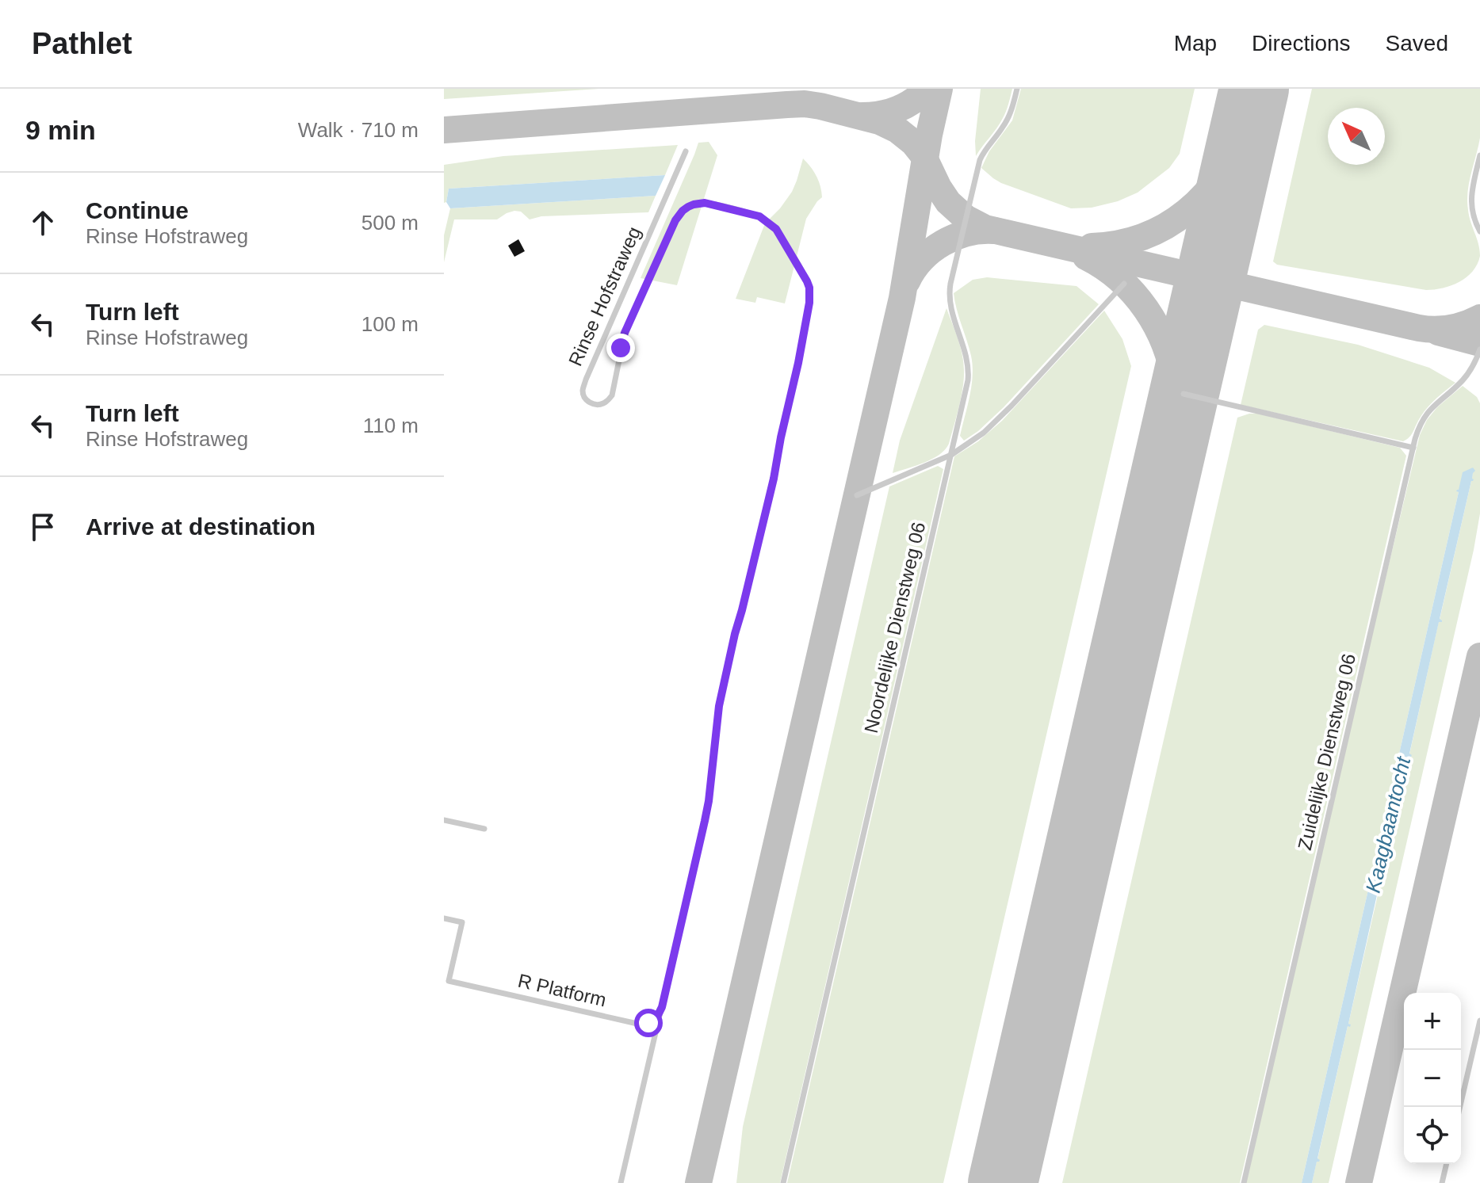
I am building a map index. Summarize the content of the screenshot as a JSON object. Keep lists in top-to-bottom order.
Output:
{
  "streets": {
    "lane": [
      "Rinse Hofstraweg",
      "Noordelijke Dienstweg 06",
      "Zuidelijke Dienstweg 06",
      "R Platform"
    ]
  },
  "crossings": [
    ["Rinse Hofstraweg", "R Platform"]
  ],
  "water": ["Kaagbaantocht"],
  "north": "top left",
  "page": {
    "header": "Pathlet",
    "nav": ["Map", "Directions", "Saved"],
    "heading": ["9 min", "Walk · 710 m"],
    "list": [
      ["Continue", "Rinse Hofstraweg", "500 m"],
      ["Turn left", "Rinse Hofstraweg", "100 m"],
      ["Turn left", "Rinse Hofstraweg", "110 m"],
      "Arrive at destination"
    ],
    "map_buttons": ["+", "−"]
  }
}
